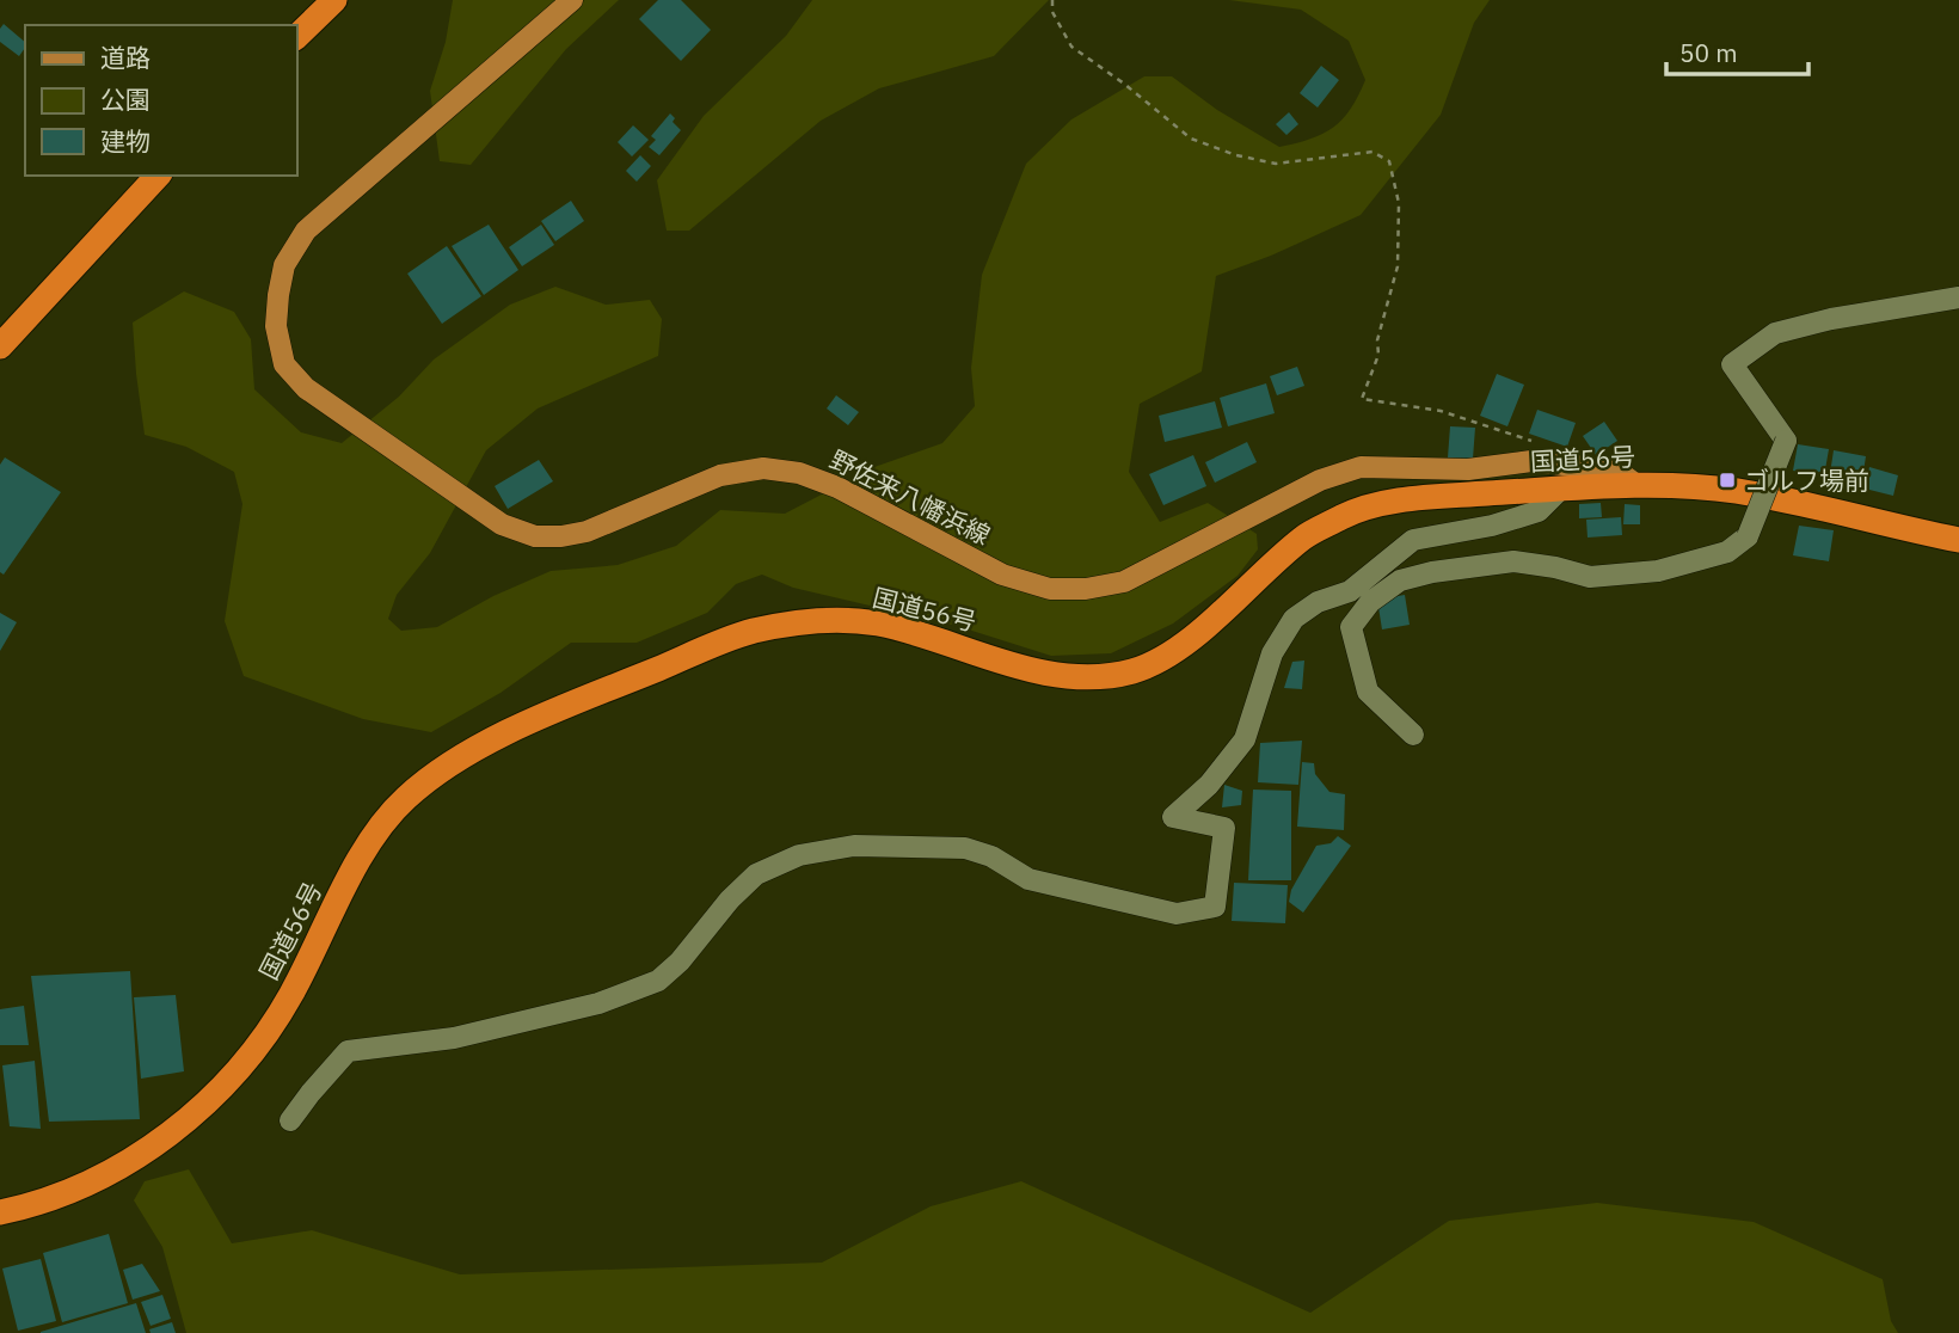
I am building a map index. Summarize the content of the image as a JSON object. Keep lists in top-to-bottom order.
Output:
{
  "streets": {
    "highway": ["国道56号"],
    "main road": ["野佐来八幡浜線"]
  },
  "crossings": [
    ["国道56号", "野佐来八幡浜線"]
  ],
  "places": {
    "transit": ["ゴルフ場前"]
  },
  "legend": ["道路", "公園", "建物"],
  "scale_bar": "50 m"
}
